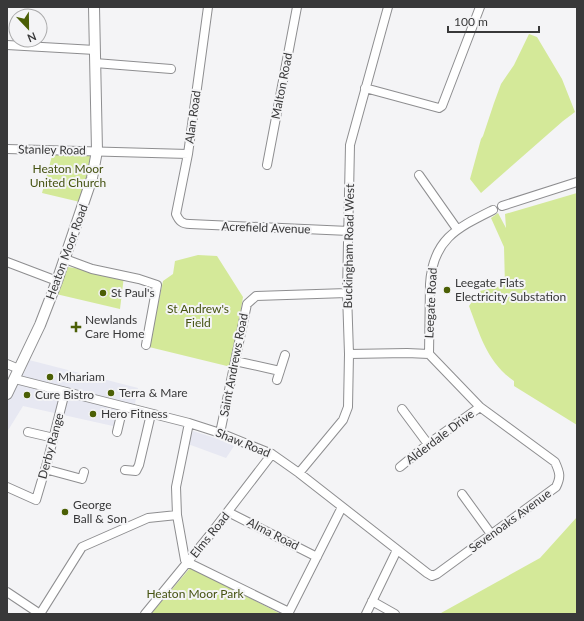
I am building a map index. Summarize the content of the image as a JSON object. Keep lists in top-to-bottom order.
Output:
{
  "streets": {
    "main road": ["Heaton Moor Road"],
    "street": [
      "Malton Road",
      "Alan Road",
      "Stanley Road",
      "Acrefield Avenue",
      "Buckingham Road West",
      "Leegate Road",
      "Saint Andrews Road",
      "Alderdale Drive",
      "Shaw Road",
      "Derby Range",
      "Sevenoaks Avenue",
      "Alma Road",
      "Elms Road"
    ]
  },
  "crossings": [
    ["Alan Road", "Stanley Road"],
    ["Alan Road", "Acrefield Avenue"],
    ["Stanley Road", "Heaton Moor Road"],
    ["Acrefield Avenue", "Buckingham Road West"],
    ["Buckingham Road West", "Saint Andrews Road"],
    ["Buckingham Road West", "Shaw Road"],
    ["Heaton Moor Road", "Shaw Road"],
    ["Leegate Road", "Sevenoaks Avenue"],
    ["Saint Andrews Road", "Shaw Road"],
    ["Alderdale Drive", "Sevenoaks Avenue"],
    ["Shaw Road", "Derby Range"],
    ["Shaw Road", "Sevenoaks Avenue"],
    ["Shaw Road", "Elms Road"],
    ["Alma Road", "Elms Road"]
  ],
  "parks": ["Heaton Moor United Church", "St Andrew's Field", "Heaton Moor Park"],
  "places": {
    "other": [
      "Leegate Flats Electricity Substation",
      "St Paul's",
      "Mhariam",
      "Terra & Mare",
      "Cure Bistro",
      "Hero Fitness",
      "George Ball & Son"
    ],
    "health": ["Newlands Care Home"]
  },
  "scale_bar": "100 m",
  "north": "bottom"
}
